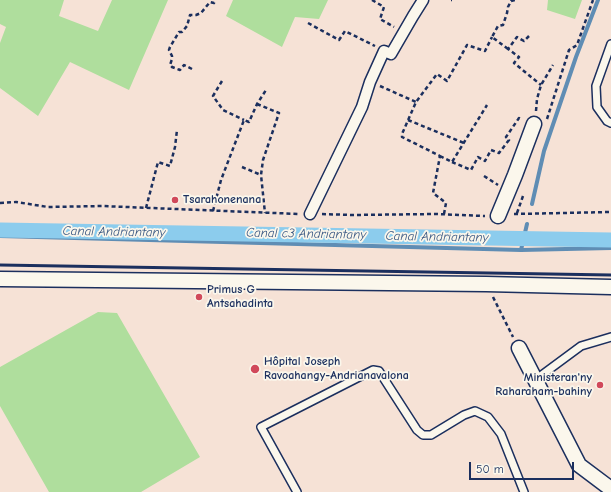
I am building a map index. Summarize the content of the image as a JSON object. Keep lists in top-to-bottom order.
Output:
{
  "water": ["Canal Andriantany", "Canal c3 Andriantany"],
  "places": [
    "Tsarahonenana",
    "Primus G Antsahadinta",
    "Hôpital Joseph Ravoahangy-Andrianavalona",
    "Ministeran'ny Raharaham-bahiny"
  ],
  "scale_bar": "50 m"
}
